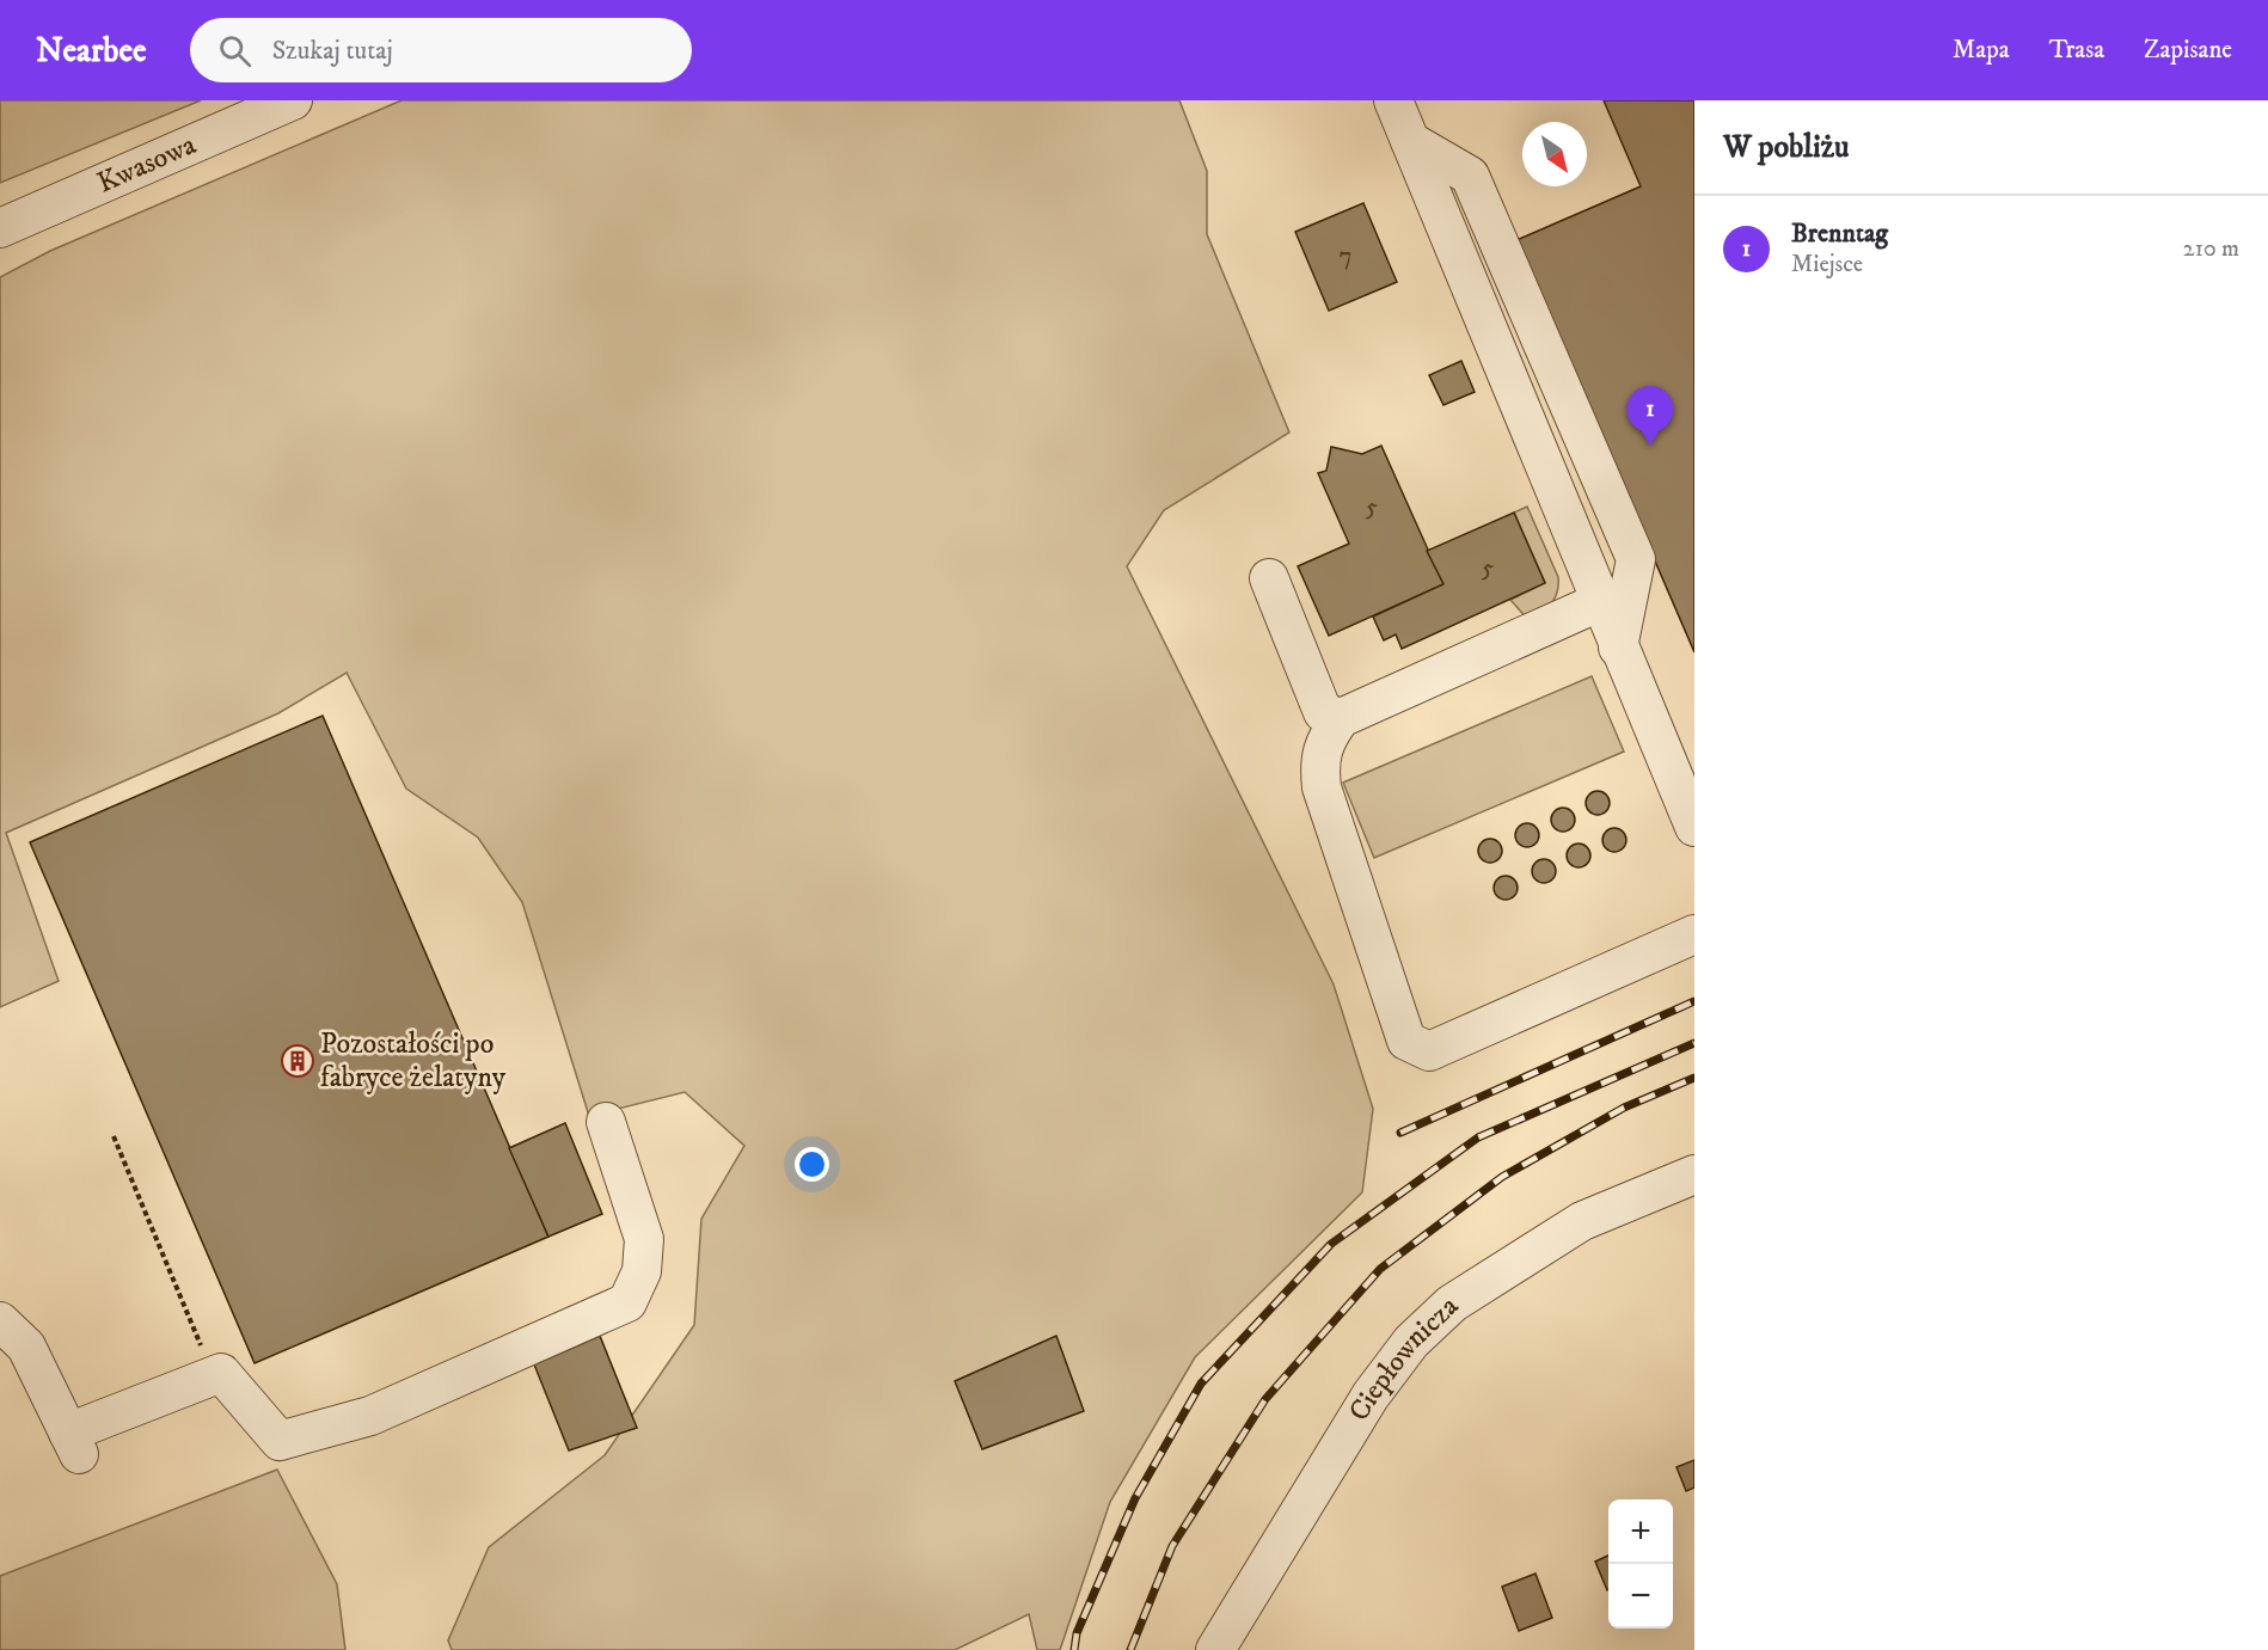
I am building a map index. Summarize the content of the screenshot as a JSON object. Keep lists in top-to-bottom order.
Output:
{
  "streets": {
    "street": ["Kwasowa", "Ciepłownicza"]
  },
  "places": {
    "building": ["Pozostałości po fabryce żelatyny"]
  },
  "house_numbers": ["7", "5", "5"],
  "north": "bottom right",
  "page": {
    "header": "Nearbee",
    "search": "Szukaj tutaj",
    "nav": ["Mapa", "Trasa", "Zapisane"],
    "heading": "W pobliżu",
    "list": [
      {
        "mark": "1",
        "name": "Brenntag",
        "note": "Miejsce",
        "value": "210 m"
      }
    ],
    "pins": "1",
    "map_buttons": ["+", "−"]
  }
}
